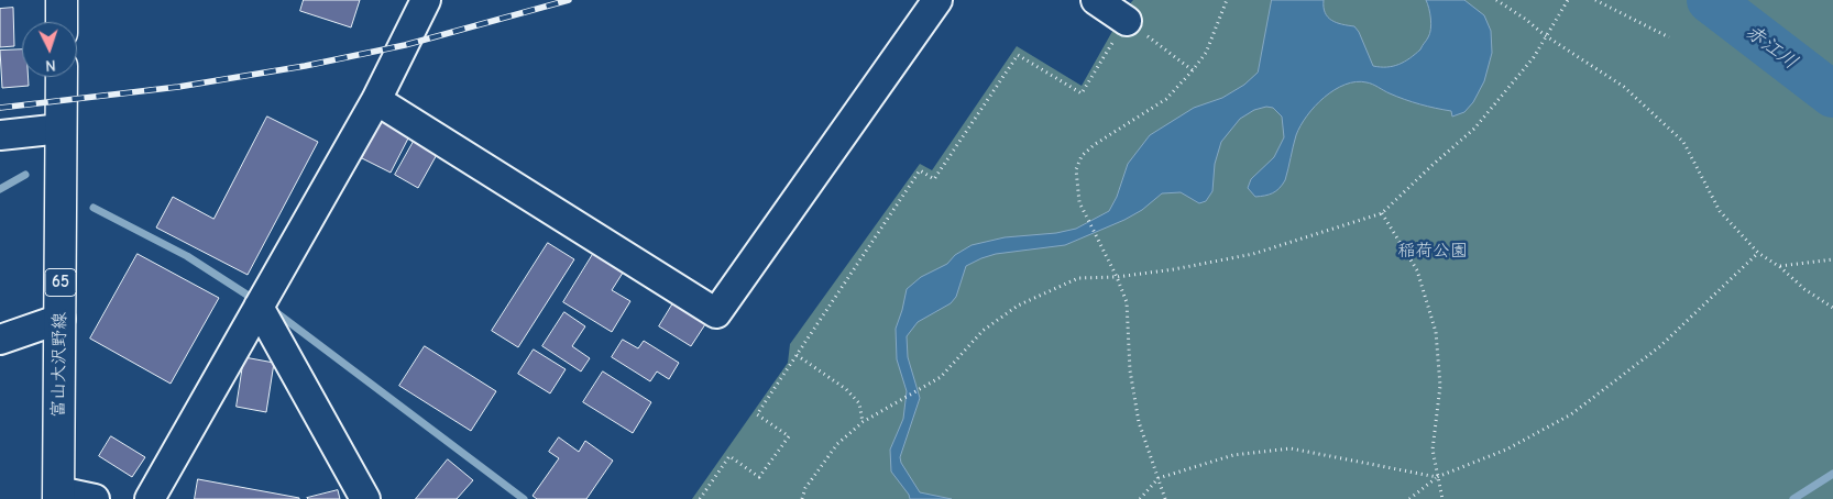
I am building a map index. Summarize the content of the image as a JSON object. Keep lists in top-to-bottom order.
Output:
{
  "streets": {
    "main road": ["65", "富山大沢野線"]
  },
  "water": ["赤江川"],
  "parks": ["稲荷公園"],
  "north": "bottom"
}
